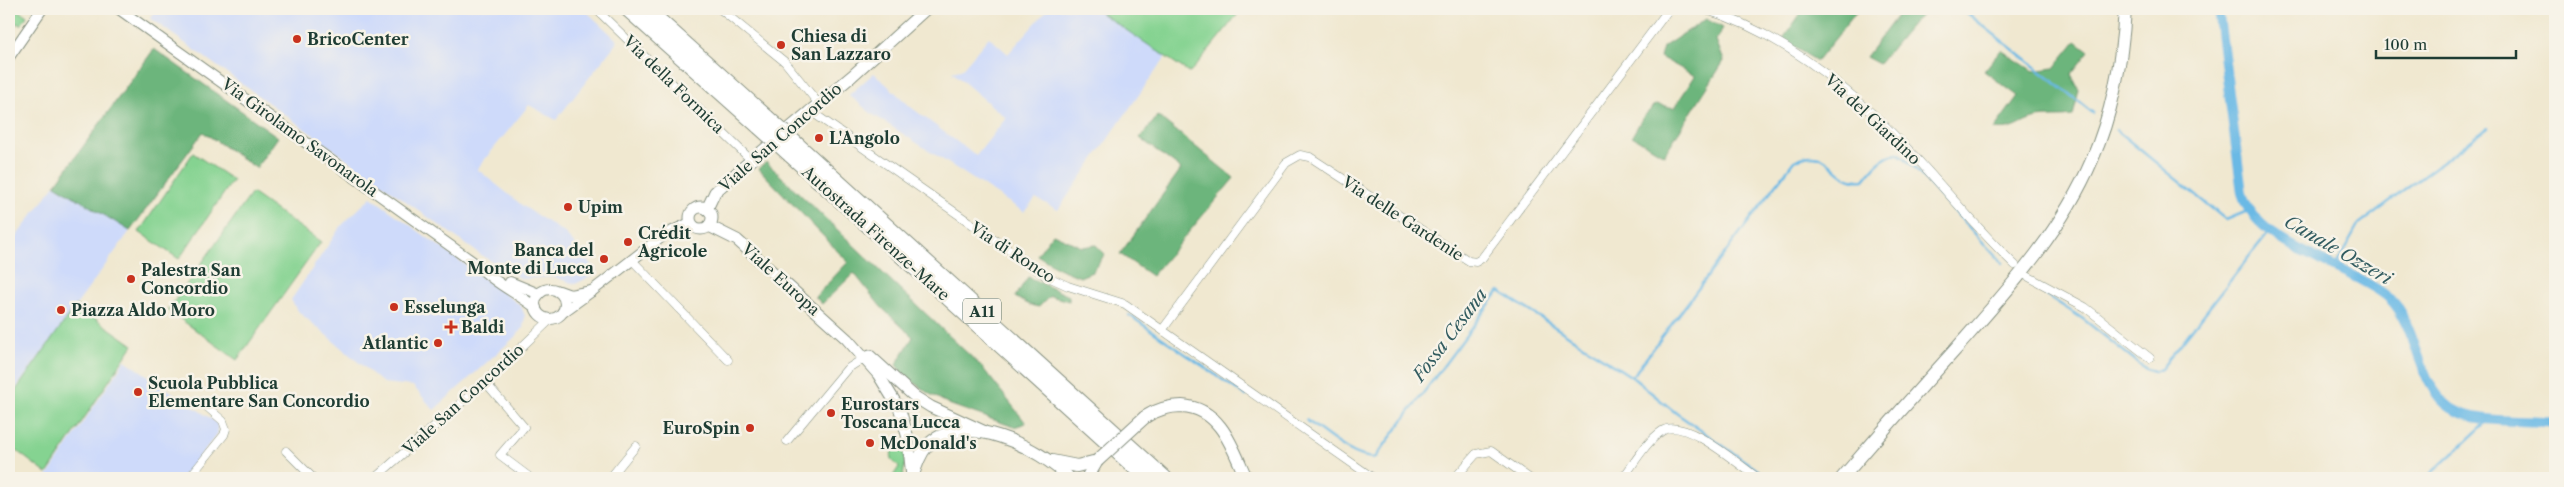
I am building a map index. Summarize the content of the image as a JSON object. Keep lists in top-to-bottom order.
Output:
{
  "streets": {
    "highway": ["Autostrada Firenze-Mare", "A11"],
    "main road": ["Viale San Concordio", "Viale Europa"],
    "street": [
      "Via della Formica",
      "Via del Giardino",
      "Via Girolamo Savonarola",
      "Via delle Gardenie",
      "Via di Ronco"
    ]
  },
  "crossings": [
    ["Via della Formica", "Viale San Concordio"],
    ["Via Girolamo Savonarola", "Viale San Concordio"],
    ["Viale San Concordio", "Via di Ronco"],
    ["Viale San Concordio", "Viale Europa"],
    ["Via delle Gardenie", "Via di Ronco"]
  ],
  "water": ["Canale Ozzeri", "Fossa Cesana"],
  "places": {
    "other": [
      "BricoCenter",
      "Chiesa di San Lazzaro",
      "L'Angolo",
      "Upim",
      "Crédit Agricole",
      "Banca del Monte di Lucca",
      "Palestra San Concordio",
      "Esselunga",
      "Piazza Aldo Moro",
      "Atlantic",
      "Scuola Pubblica Elementare San Concordio",
      "Eurostars Toscana Lucca",
      "EuroSpin",
      "McDonald's"
    ],
    "health": ["Baldi"]
  },
  "scale_bar": "100 m"
}
